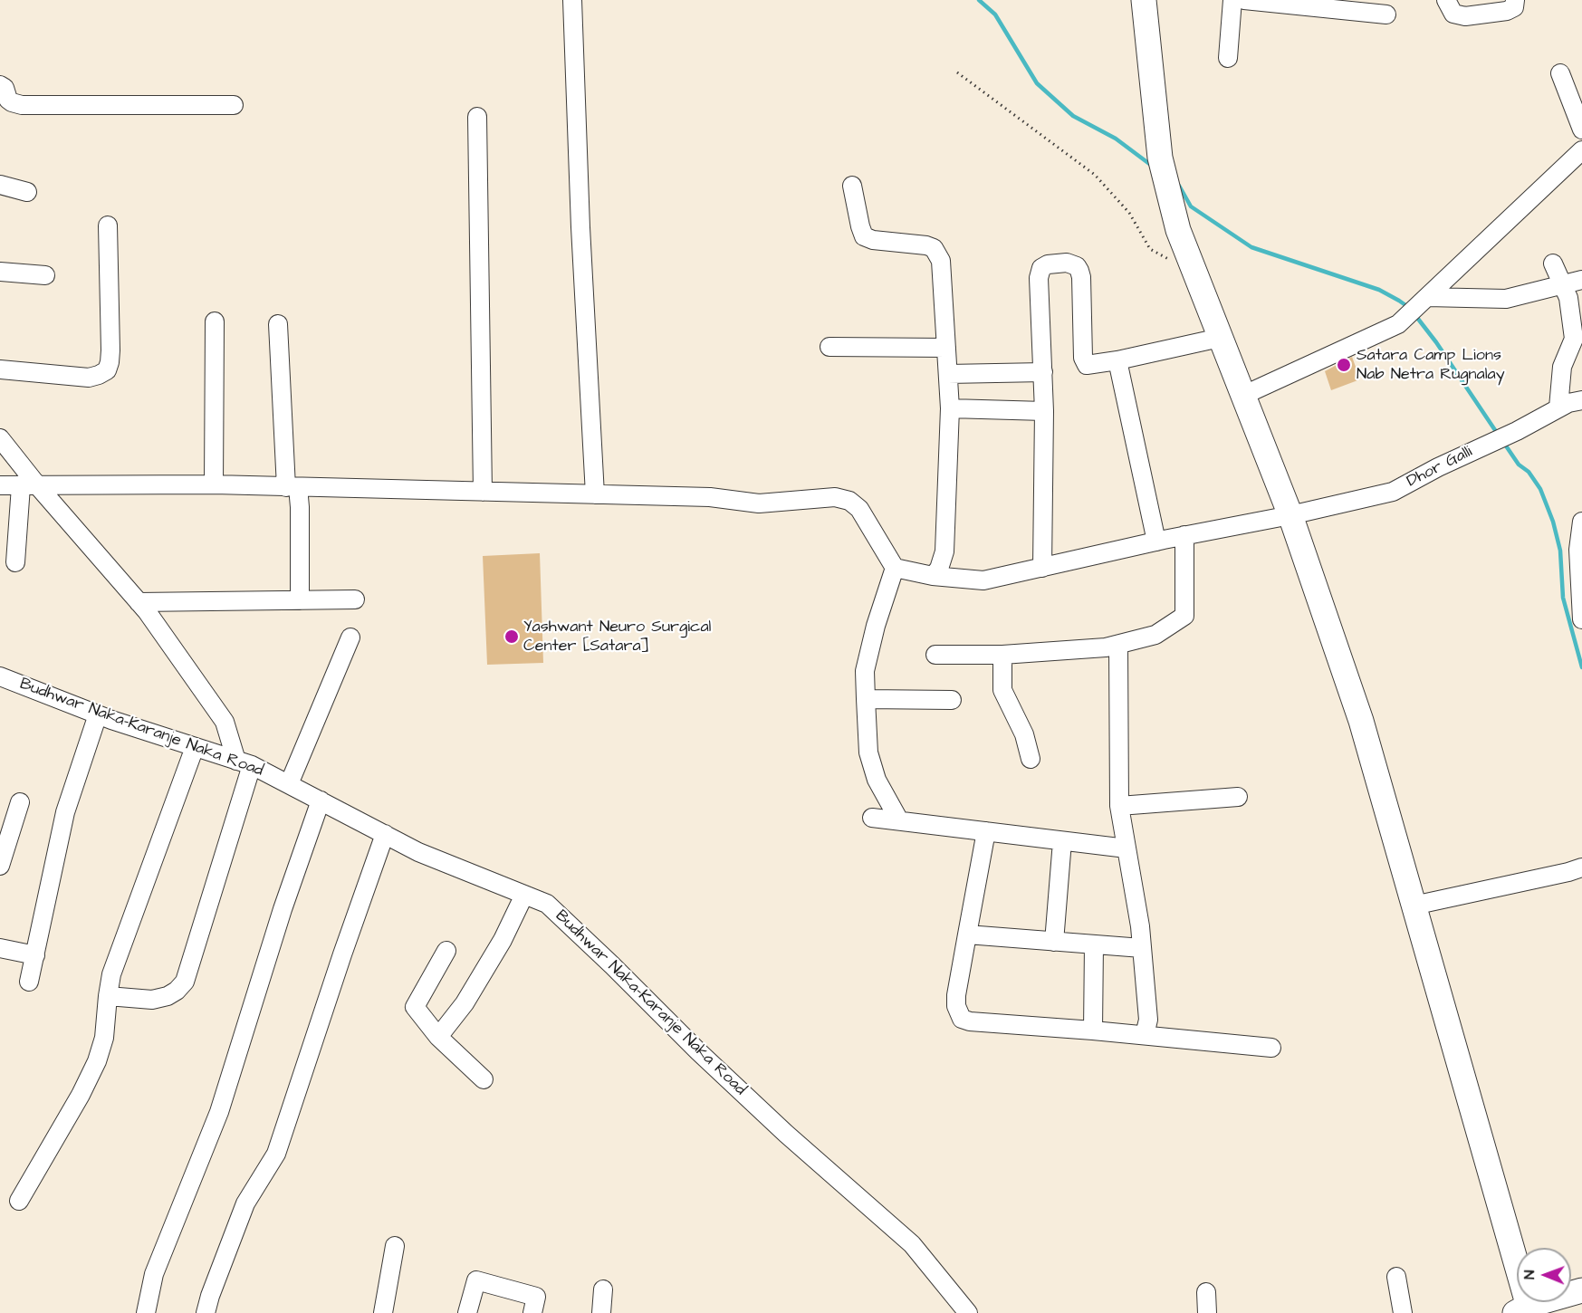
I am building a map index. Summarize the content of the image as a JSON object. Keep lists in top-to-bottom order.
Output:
{
  "streets": {
    "street": ["Dhor Galli", "Budhwar Naka-Karanje Naka Road"]
  },
  "places": ["Satara Camp Lions Nab Netra Rugnalay", "Yashwant Neuro Surgical Center [Satara]"],
  "north": "left"
}
